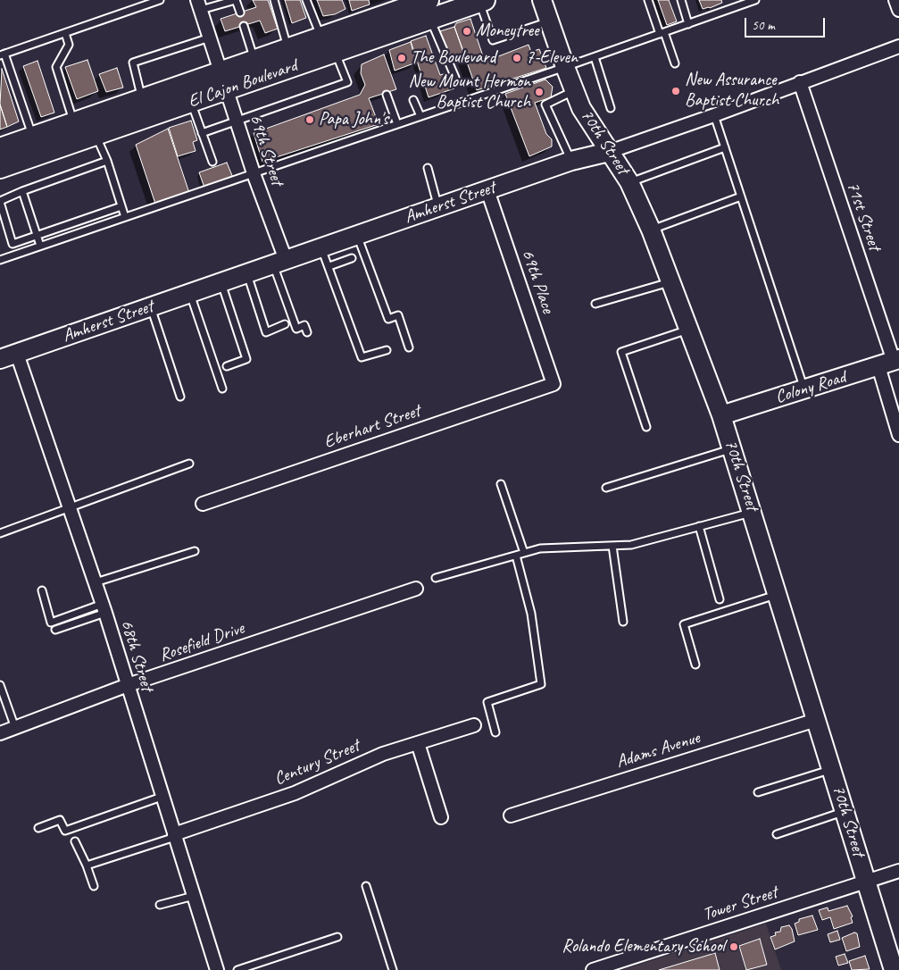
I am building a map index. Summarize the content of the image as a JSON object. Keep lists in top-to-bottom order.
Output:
{
  "streets": {
    "main road": [
      "El Cajon Boulevard",
      "70th Street",
      "Amherst Street",
      "Colony Road"
    ],
    "street": [
      "69th Street",
      "71st Street",
      "69th Place",
      "Eberhart Street",
      "Rosefield Drive",
      "68th Street",
      "Adams Avenue",
      "Century Street",
      "Tower Street"
    ]
  },
  "crossings": [
    ["El Cajon Boulevard", "69th Street"],
    ["70th Street", "Amherst Street"],
    ["70th Street", "Colony Road"],
    ["70th Street", "Adams Avenue"],
    ["70th Street", "Tower Street"],
    ["69th Street", "Amherst Street"],
    ["Amherst Street", "71st Street"],
    ["Amherst Street", "69th Place"],
    ["Amherst Street", "68th Street"],
    ["71st Street", "Colony Road"],
    ["69th Place", "Eberhart Street"],
    ["Rosefield Drive", "68th Street"],
    ["68th Street", "Century Street"]
  ],
  "places": [
    "Moneytree",
    "The Boulevard",
    "7-Eleven",
    "New Assurance Baptist Church",
    "New Mount Hermon Baptist Church",
    "Papa John's",
    "Rolando Elementary School"
  ],
  "scale_bar": "50 m"
}
